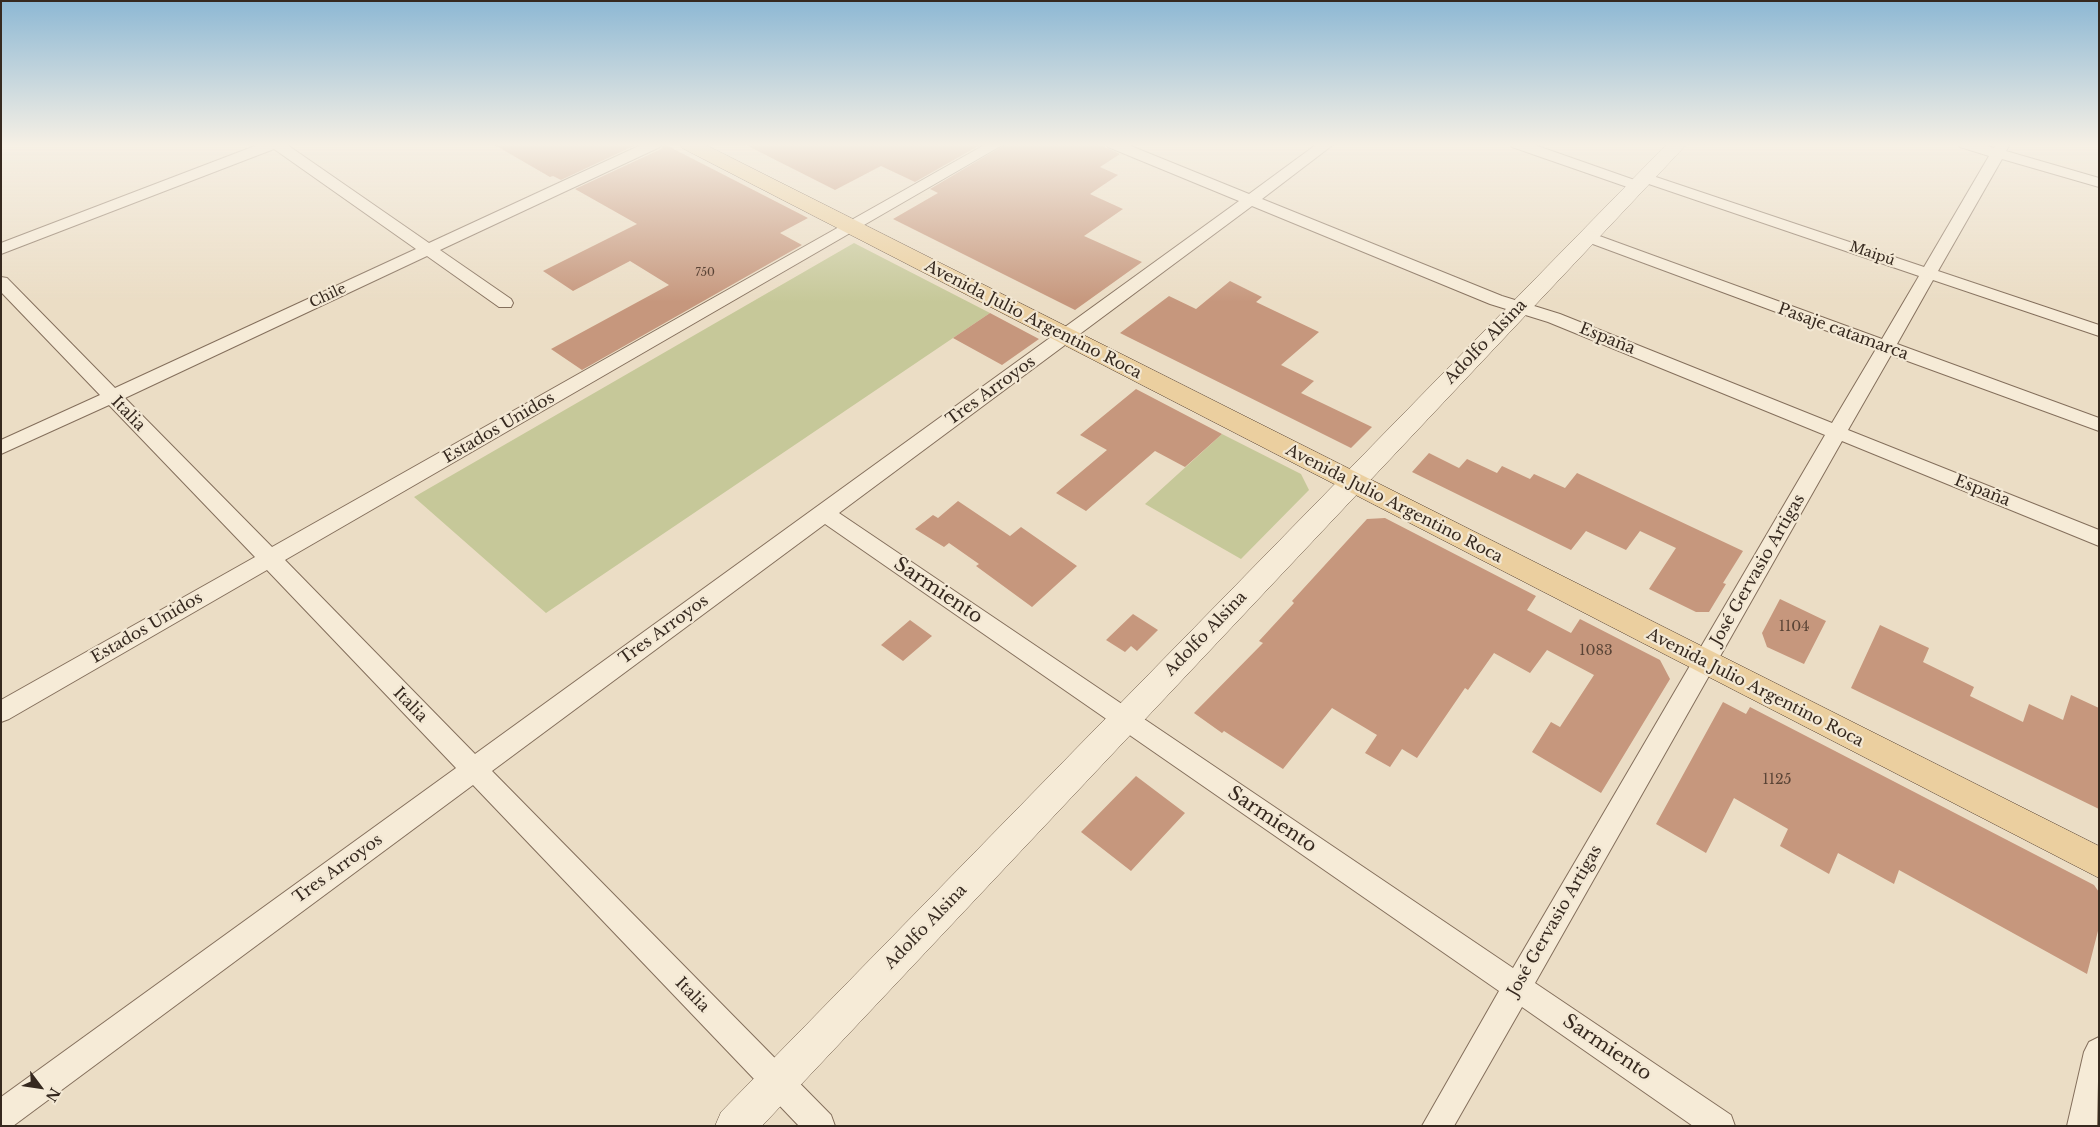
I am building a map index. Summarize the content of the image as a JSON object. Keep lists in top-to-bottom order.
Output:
{
  "streets": {
    "main road": ["Avenida Julio Argentino Roca", "Adolfo Alsina"],
    "street": [
      "Maipú",
      "Chile",
      "Pasaje catamarca",
      "España",
      "Tres Arroyos",
      "Italia",
      "Estados Unidos",
      "José Gervasio Artigas",
      "Sarmiento"
    ]
  },
  "crossings": [
    ["Maipú", "José Gervasio Artigas"],
    ["Chile", "Italia"],
    ["Avenida Julio Argentino Roca", "Adolfo Alsina"],
    ["Avenida Julio Argentino Roca", "Tres Arroyos"],
    ["Avenida Julio Argentino Roca", "Estados Unidos"],
    ["Avenida Julio Argentino Roca", "José Gervasio Artigas"],
    ["Pasaje catamarca", "Adolfo Alsina"],
    ["Pasaje catamarca", "José Gervasio Artigas"],
    ["España", "Adolfo Alsina"],
    ["España", "Tres Arroyos"],
    ["España", "José Gervasio Artigas"],
    ["Adolfo Alsina", "Italia"],
    ["Adolfo Alsina", "Sarmiento"],
    ["Tres Arroyos", "Italia"],
    ["Tres Arroyos", "Sarmiento"],
    ["Italia", "Estados Unidos"],
    ["José Gervasio Artigas", "Sarmiento"]
  ],
  "house_numbers": [
    "750",
    "1104",
    "1083",
    "1125"
  ],
  "north": "bottom right"
}
